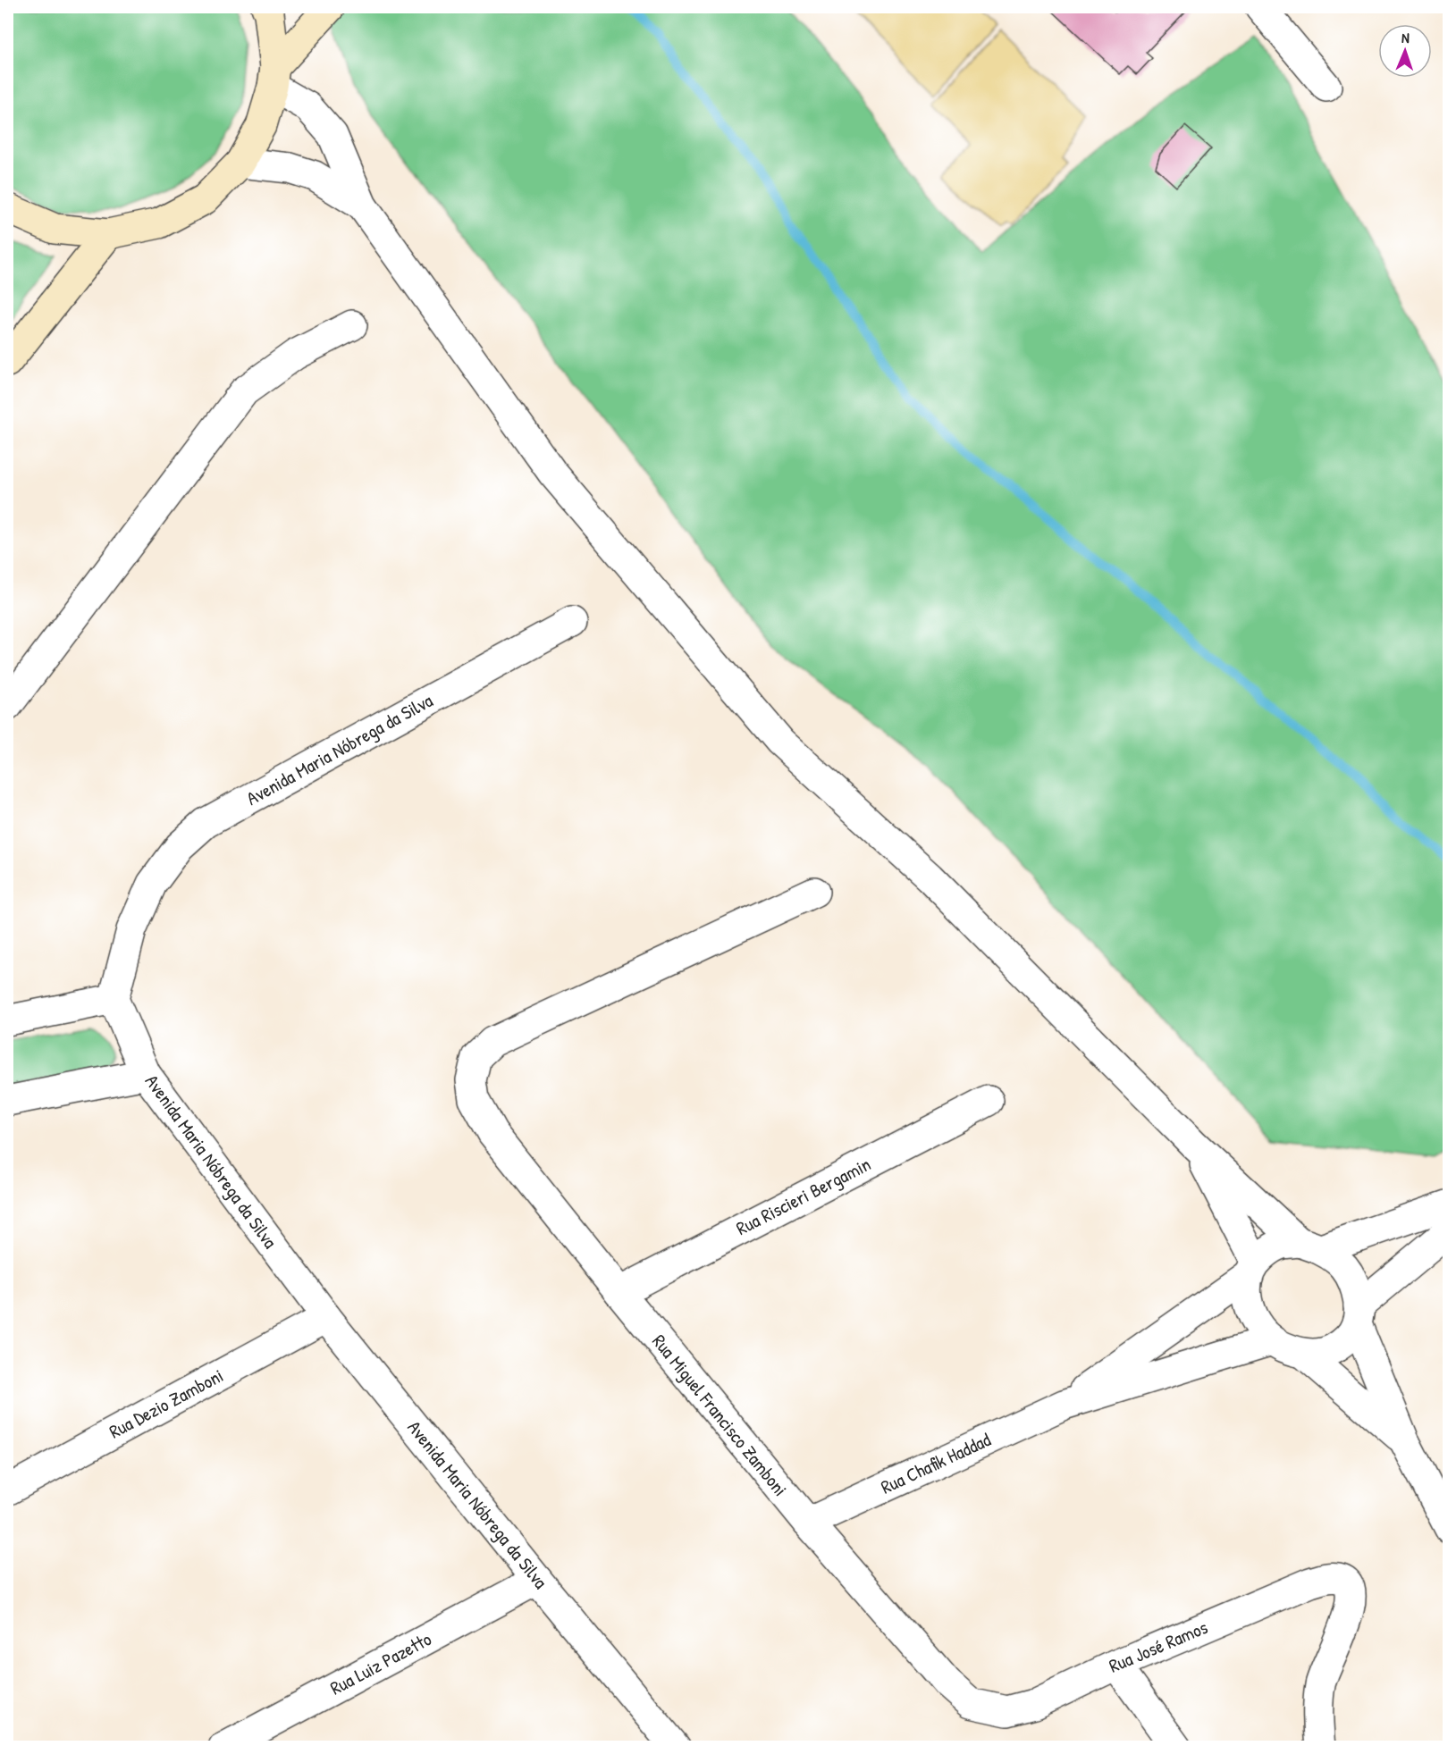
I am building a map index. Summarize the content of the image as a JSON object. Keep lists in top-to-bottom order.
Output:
{
  "streets": {
    "street": [
      "Avenida Maria Nóbrega da Silva",
      "Rua Riscieri Bergamin",
      "Rua Dezio Zamboni",
      "Rua Miguel Francisco Zamboni",
      "Rua Chafik Haddad",
      "Rua José Ramos",
      "Rua Luiz Pazetto"
    ]
  },
  "crossings": [
    ["Avenida Maria Nóbrega da Silva", "Rua Dezio Zamboni"],
    ["Avenida Maria Nóbrega da Silva", "Rua Luiz Pazetto"],
    ["Rua Riscieri Bergamin", "Rua Miguel Francisco Zamboni"],
    ["Rua Miguel Francisco Zamboni", "Rua Chafik Haddad"],
    ["Rua Miguel Francisco Zamboni", "Rua José Ramos"]
  ],
  "north": "top"
}
